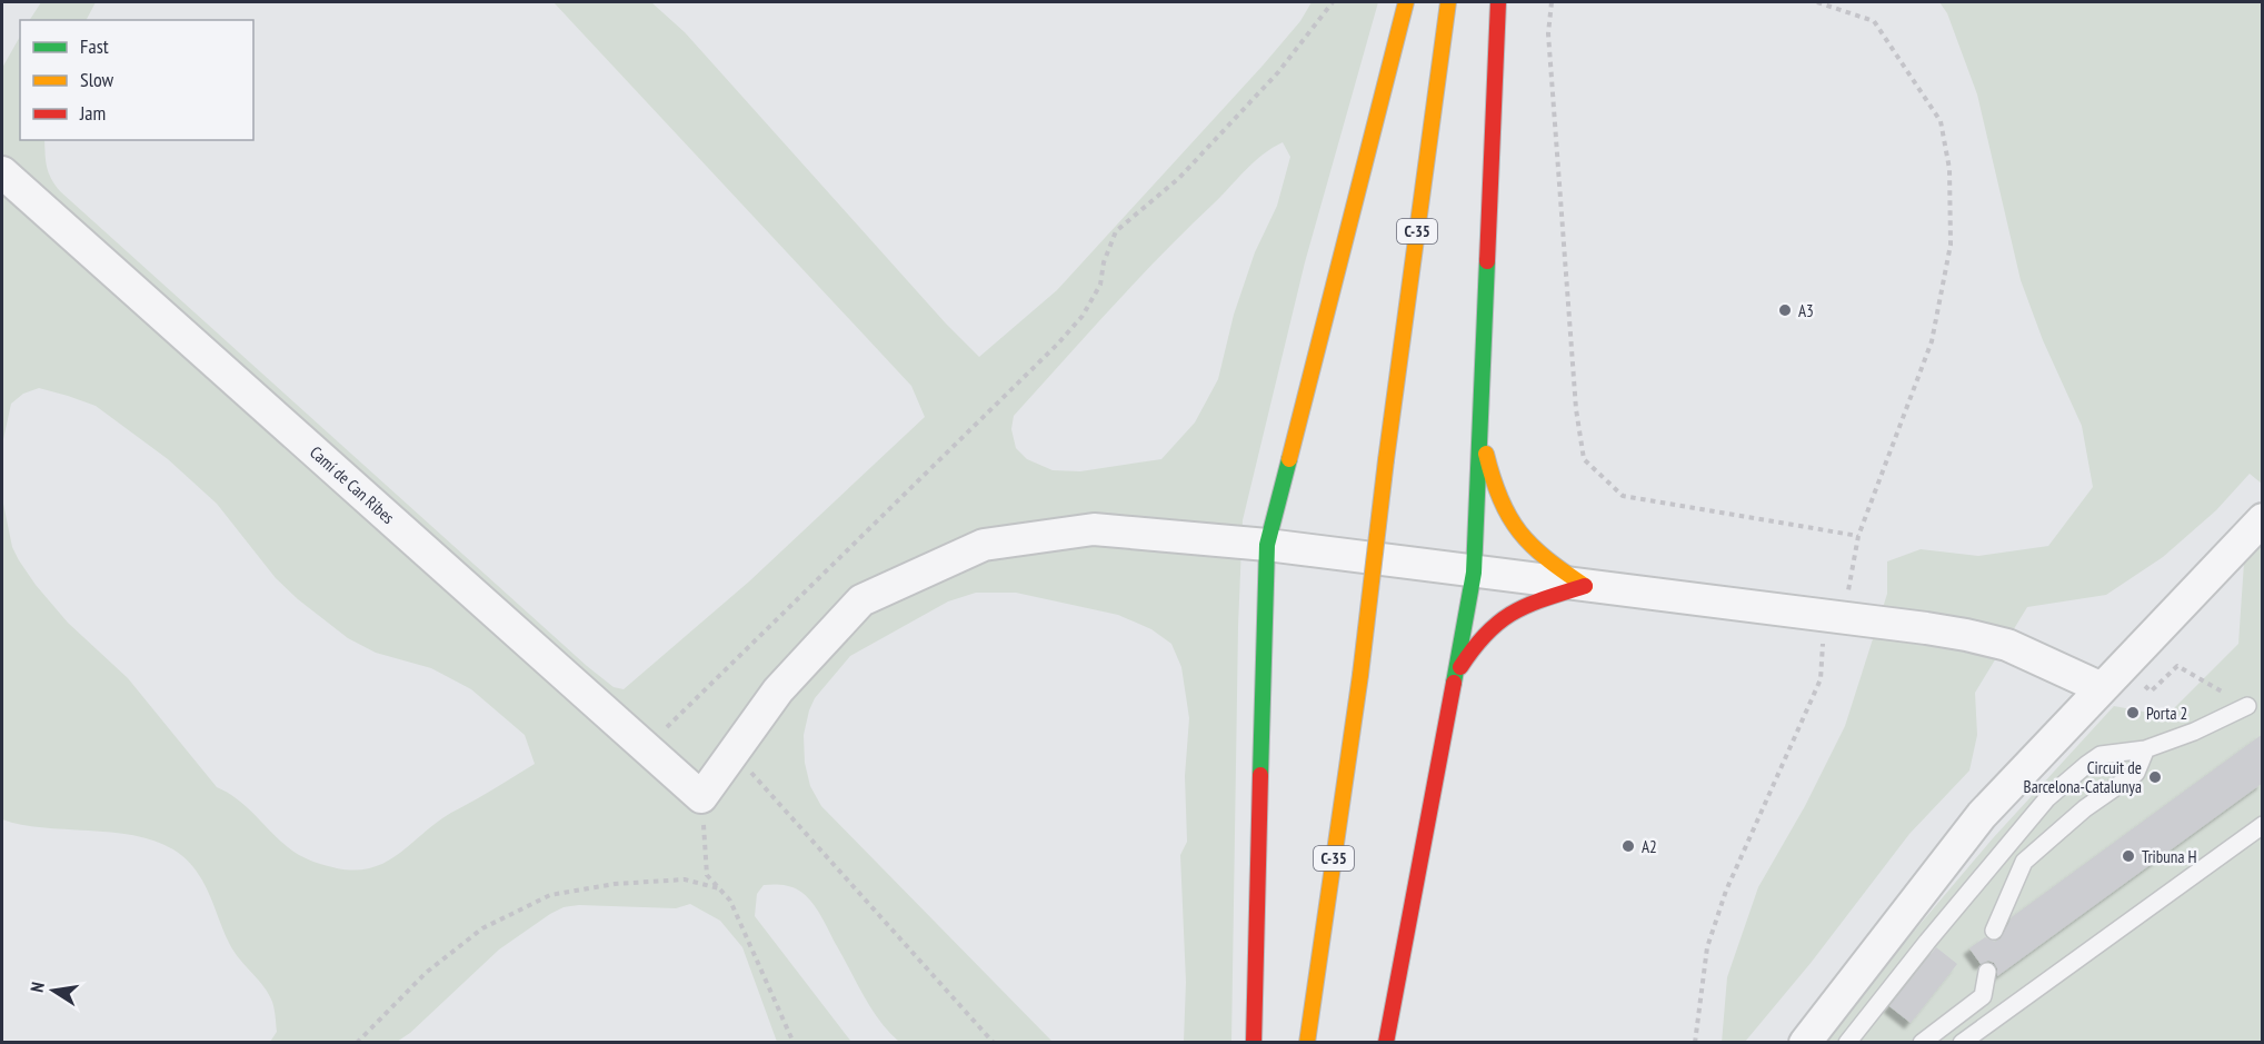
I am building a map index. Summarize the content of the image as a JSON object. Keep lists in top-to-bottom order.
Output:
{
  "streets": {
    "highway": ["C-35"],
    "street": ["Camí de Can Ribes"]
  },
  "places": [
    "A3",
    "Porta 2",
    "Circuit de Barcelona-Catalunya",
    "A2",
    "Tribuna H"
  ],
  "legend": ["Fast", "Slow", "Jam"],
  "north": "left"
}
